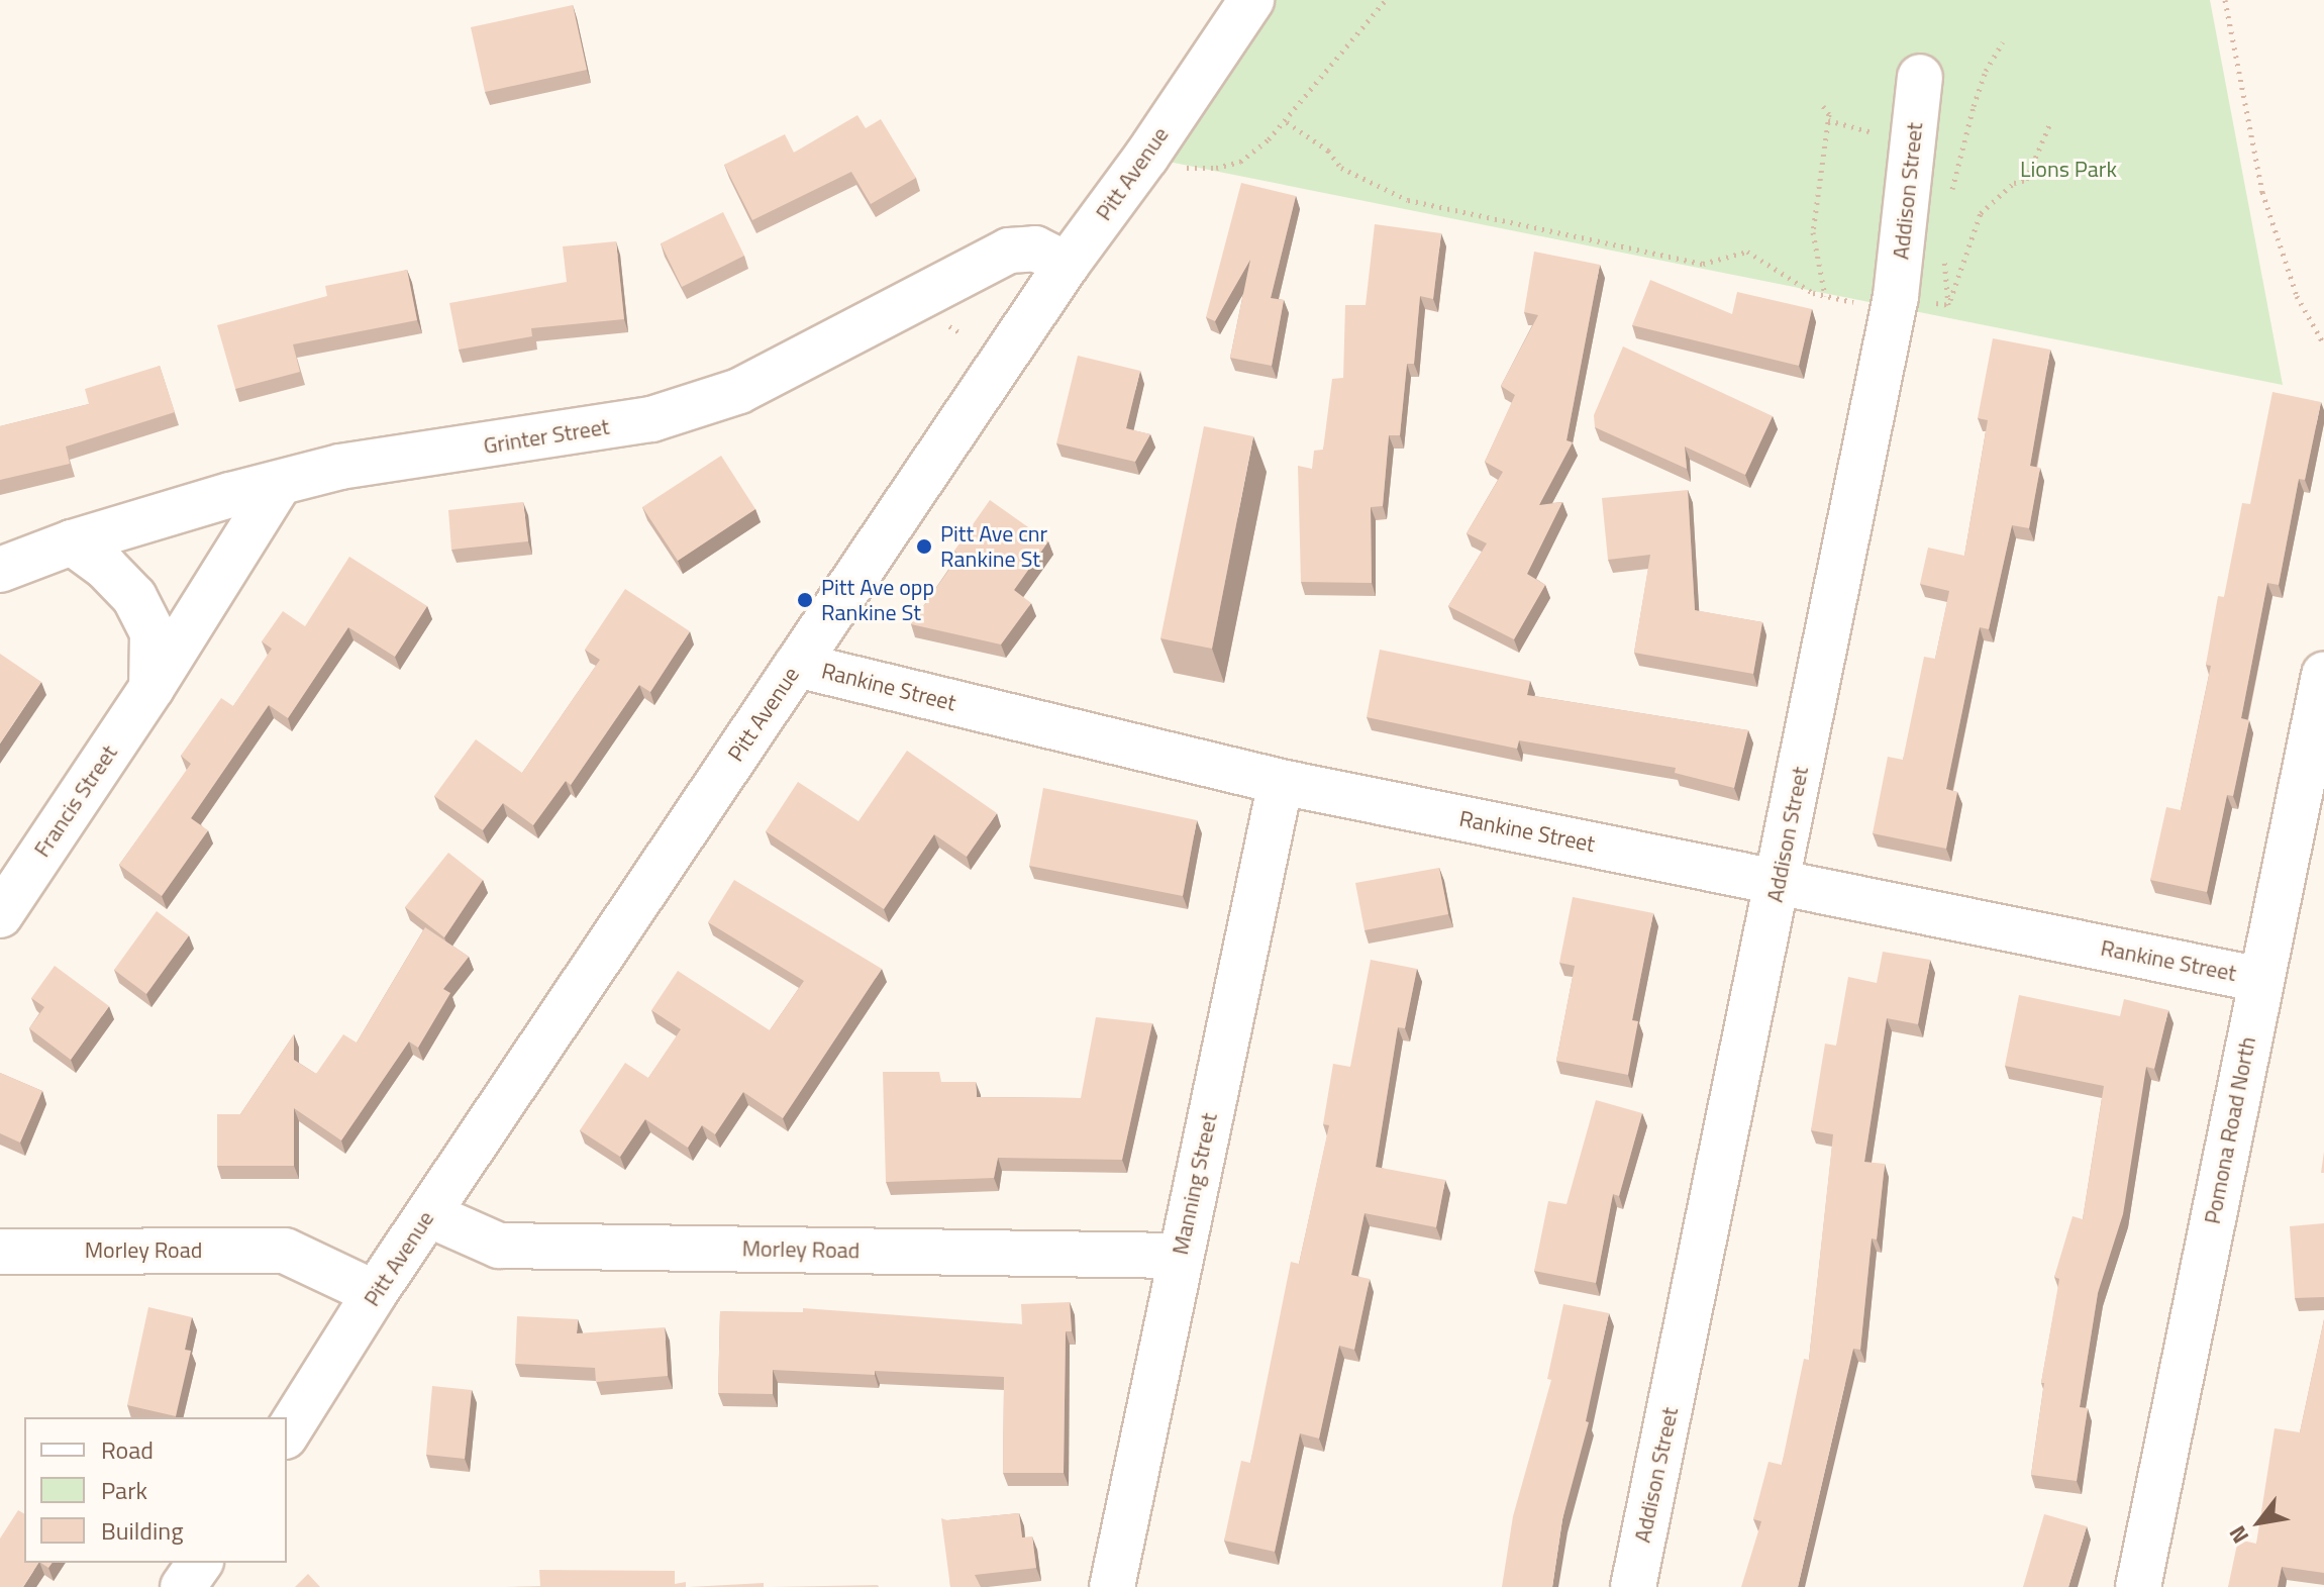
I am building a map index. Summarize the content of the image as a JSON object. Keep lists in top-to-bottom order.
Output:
{
  "streets": {
    "street": [
      "Pitt Avenue",
      "Addison Street",
      "Grinter Street",
      "Rankine Street",
      "Francis Street",
      "Pomona Road North",
      "Manning Street",
      "Morley Road"
    ]
  },
  "crossings": [
    ["Pitt Avenue", "Grinter Street"],
    ["Pitt Avenue", "Rankine Street"],
    ["Pitt Avenue", "Morley Road"],
    ["Addison Street", "Rankine Street"],
    ["Grinter Street", "Francis Street"],
    ["Rankine Street", "Pomona Road North"],
    ["Rankine Street", "Manning Street"],
    ["Manning Street", "Morley Road"]
  ],
  "parks": ["Lions Park"],
  "places": ["Pitt Ave cnr Rankine St", "Pitt Ave opp Rankine St"],
  "legend": ["Road", "Park", "Building"],
  "north": "bottom left"
}
